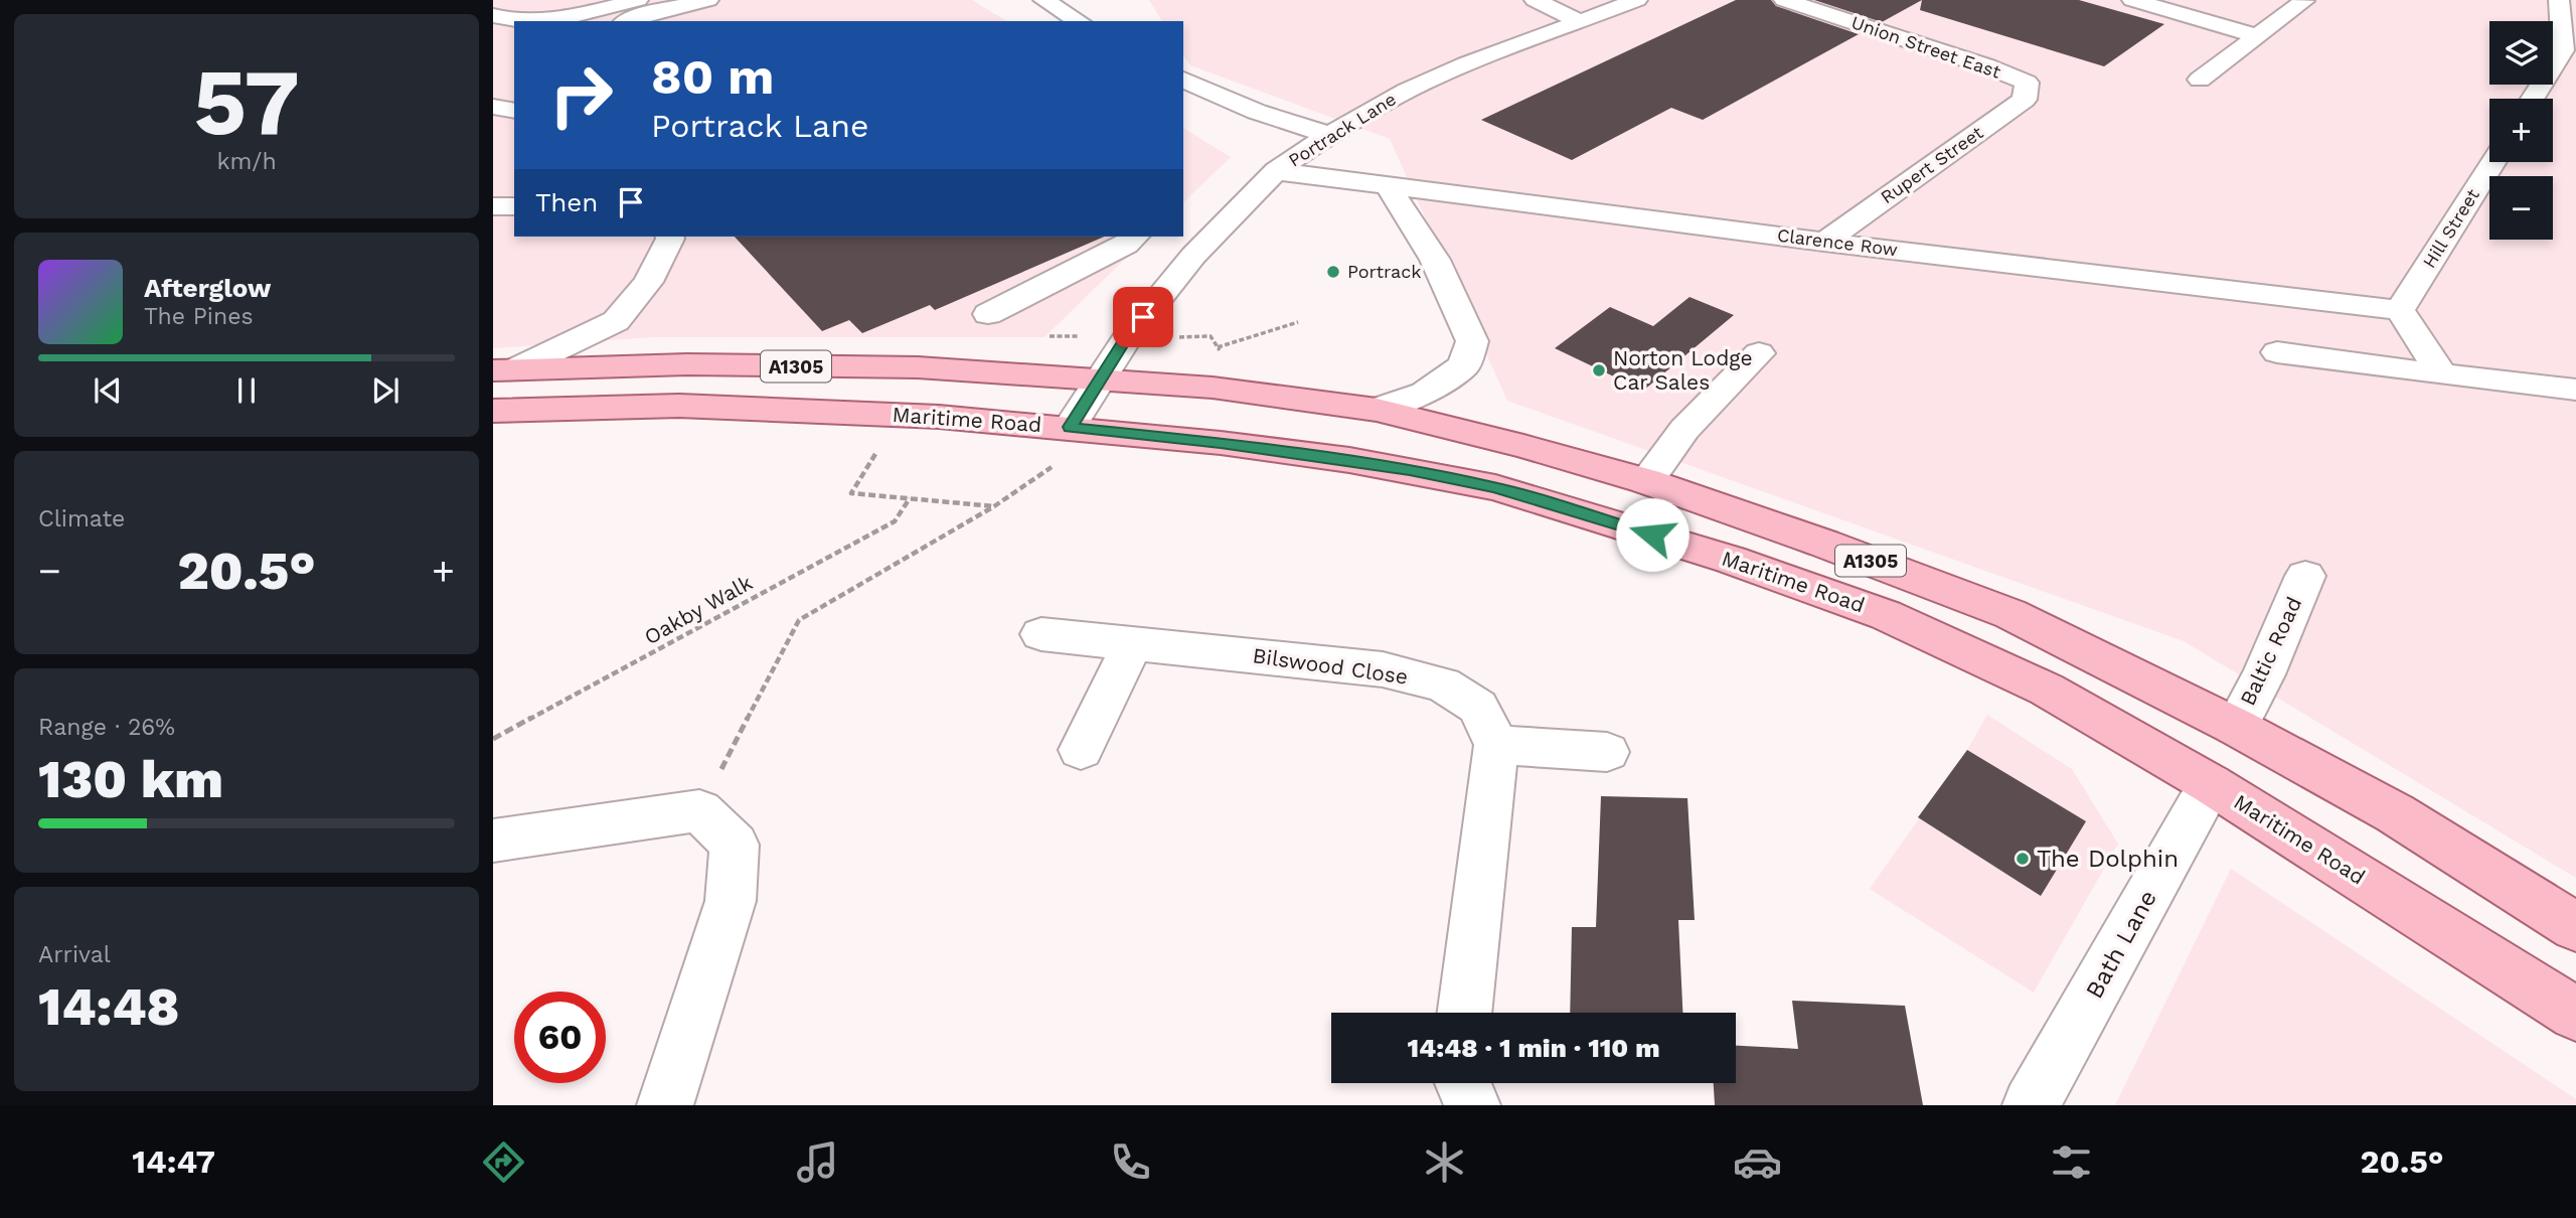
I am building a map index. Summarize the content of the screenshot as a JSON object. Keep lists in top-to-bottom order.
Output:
{
  "streets": {
    "main road": ["A1305", "Maritime Road"],
    "street": [
      "Union Street East",
      "Portrack Lane",
      "Rupert Street",
      "Hill Street",
      "Clarence Row",
      "Baltic Road",
      "Bilswood Close",
      "Bath Lane"
    ],
    "path": ["Oakby Walk"]
  },
  "crossings": [
    ["Union Street East", "Rupert Street"],
    ["Portrack Lane", "Clarence Row"],
    ["Portrack Lane", "A1305"],
    ["Portrack Lane", "Maritime Road"],
    ["Rupert Street", "Clarence Row"],
    ["Hill Street", "Clarence Row"],
    ["A1305", "Baltic Road"],
    ["Maritime Road", "Bath Lane"]
  ],
  "places": ["Portrack", "Norton Lodge Car Sales", "The Dolphin"],
  "page": {
    "tile": [
      ["57", "km/h"],
      "Climate",
      ["Range · 26%", "130 km"],
      ["Arrival", "14:48"]
    ],
    "map_buttons": ["+", "−"],
    "turn": ["80 m", "Portrack Lane"],
    "then": "Then",
    "song": ["Afterglow", "The Pines"],
    "heat": ["−", "20.5°", "+"],
    "limit": "60",
    "trip": "14:48 · 1 min · 110 m",
    "tabs": ["14:47", "20.5°"]
  }
}
